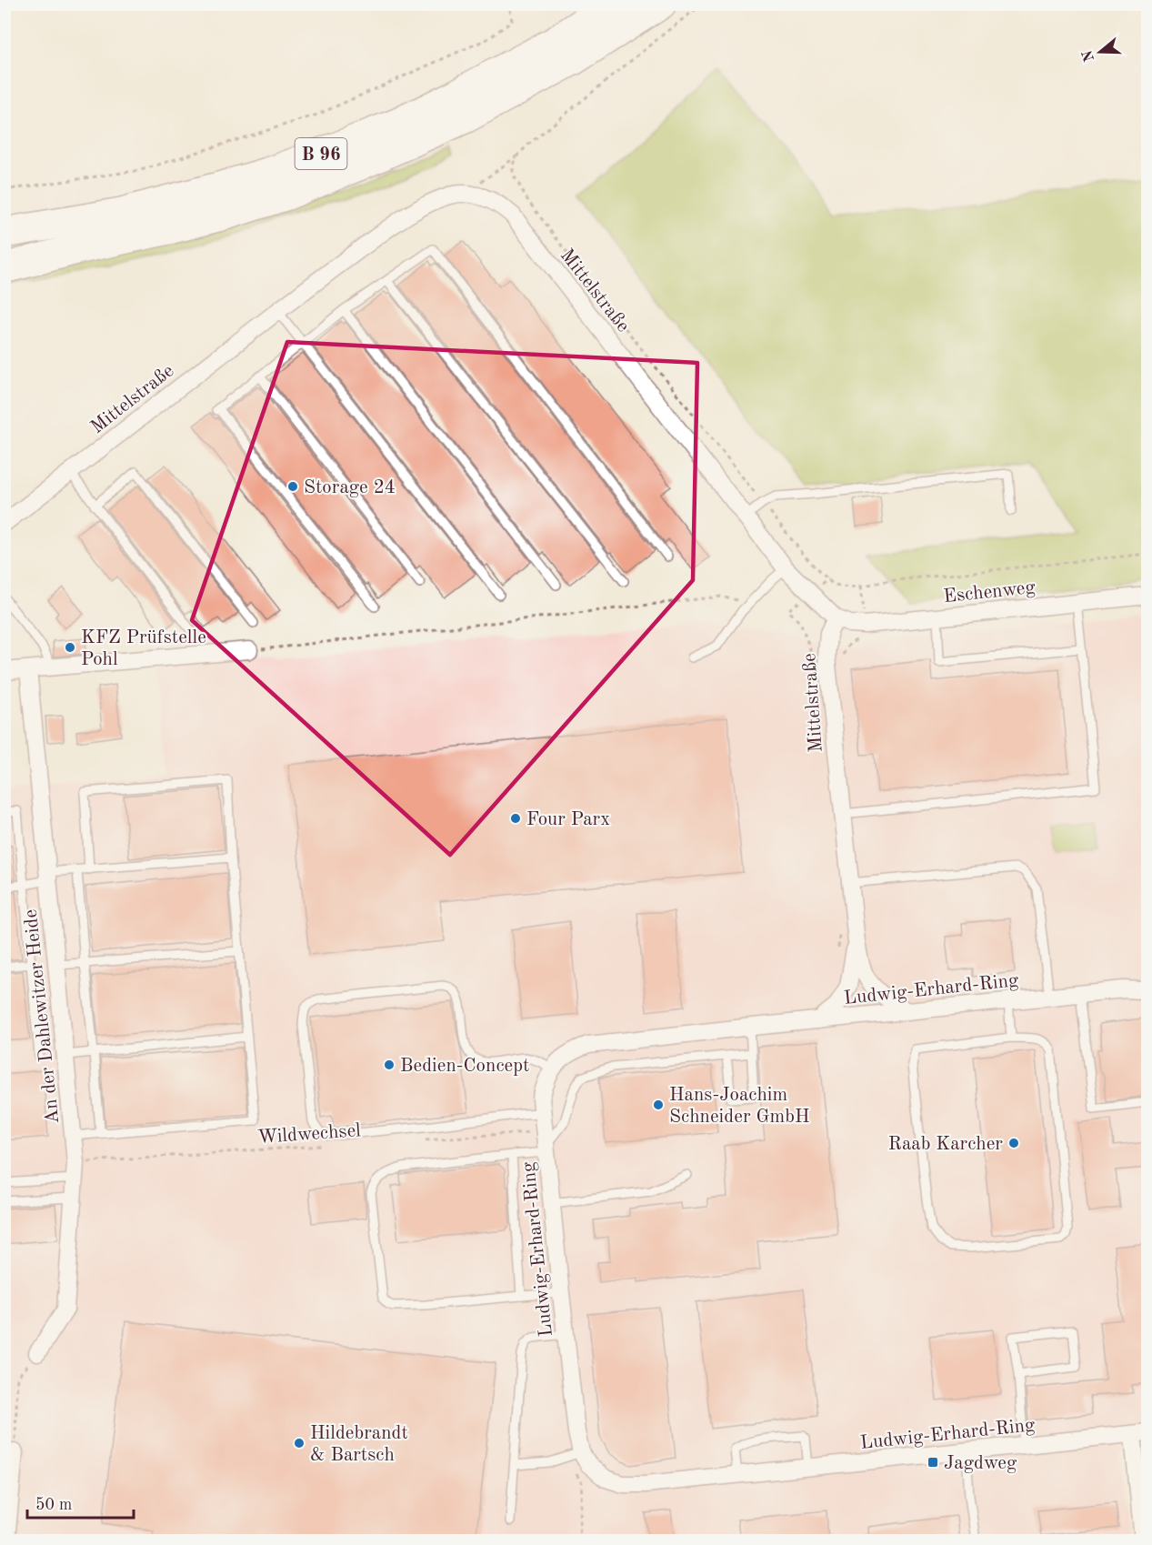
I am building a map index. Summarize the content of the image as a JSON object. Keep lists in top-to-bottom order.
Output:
{
  "streets": {
    "highway": ["B 96"],
    "street": [
      "Mittelstraße",
      "Eschenweg",
      "Ludwig-Erhard-Ring",
      "An der Dahlewitzer Heide"
    ],
    "path": ["Wildwechsel"]
  },
  "crossings": [
    ["Mittelstraße", "Eschenweg"],
    ["Mittelstraße", "Ludwig-Erhard-Ring"],
    ["An der Dahlewitzer Heide", "Wildwechsel"]
  ],
  "places": {
    "other": [
      "Storage 24",
      "KFZ Prüfstelle Pohl",
      "Four Parx",
      "Bedien-Concept",
      "Hans-Joachim Schneider GmbH",
      "Raab Karcher",
      "Hildebrandt & Bartsch"
    ],
    "transit": ["Jagdweg"]
  },
  "scale_bar": "50 m",
  "north": "left"
}
